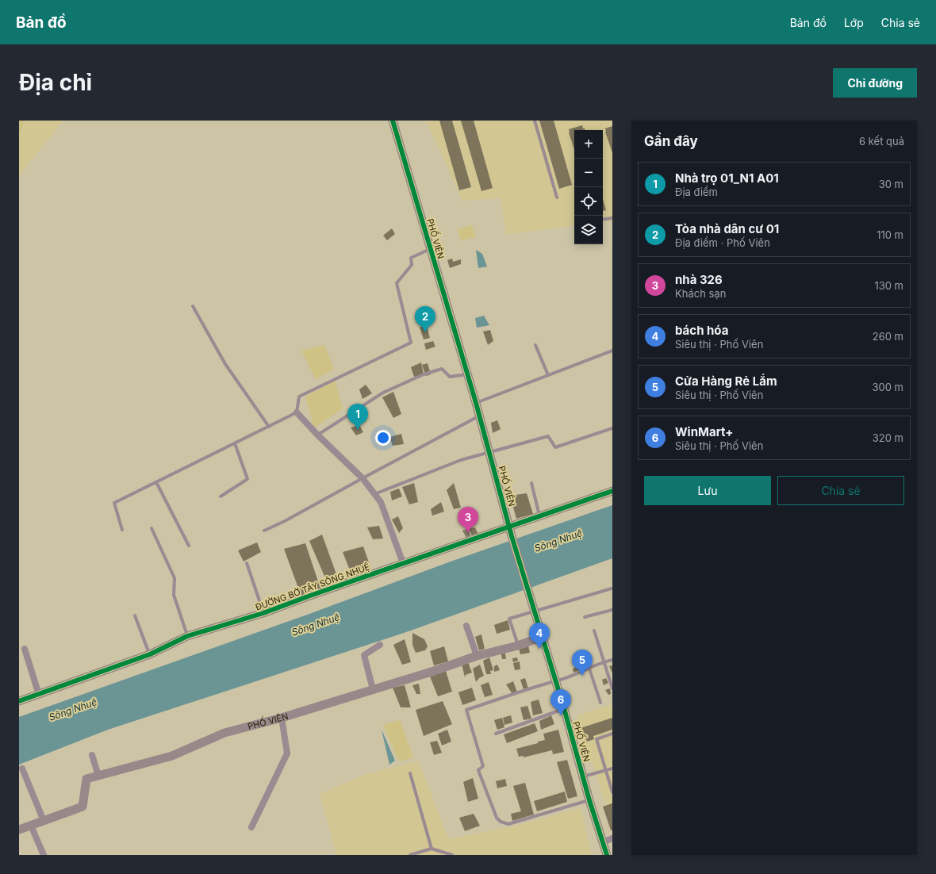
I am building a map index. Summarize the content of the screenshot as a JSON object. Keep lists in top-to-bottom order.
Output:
{
  "streets": {
    "street": ["PHỐ VIÊN", "ĐƯỜNG BỜ TÂY SÔNG NHUỆ"]
  },
  "crossings": [
    ["PHỐ VIÊN", "ĐƯỜNG BỜ TÂY SÔNG NHUỆ"]
  ],
  "water": ["Sông Nhuệ"],
  "page": {
    "header": "Bản đồ",
    "nav": ["Bản đồ", "Lớp", "Chia sẻ"],
    "buttons": [
      "Chỉ đường",
      ["Lưu", "Chia sẻ"]
    ],
    "title": "Địa chỉ",
    "heading": ["Gần đây", "6 kết quả"],
    "map_buttons": ["+", "−"],
    "list": [
      {
        "mark": "1",
        "name": "Nhà trọ 01_N1 A01",
        "note": "Địa điểm",
        "value": "30 m"
      },
      {
        "mark": "2",
        "name": "Tòa nhà dân cư 01",
        "note": "Địa điểm · Phố Viên",
        "value": "110 m"
      },
      {
        "mark": "3",
        "name": "nhà 326",
        "note": "Khách sạn",
        "value": "130 m"
      },
      {
        "mark": "4",
        "name": "bách hóa",
        "note": "Siêu thị · Phố Viên",
        "value": "260 m"
      },
      {
        "mark": "5",
        "name": "Cửa Hàng Rẻ Lắm",
        "note": "Siêu thị · Phố Viên",
        "value": "300 m"
      },
      {
        "mark": "6",
        "name": "WinMart+",
        "note": "Siêu thị · Phố Viên",
        "value": "320 m"
      }
    ],
    "pins": [
      "2",
      "1",
      "3",
      "4",
      "5",
      "6"
    ]
  }
}
